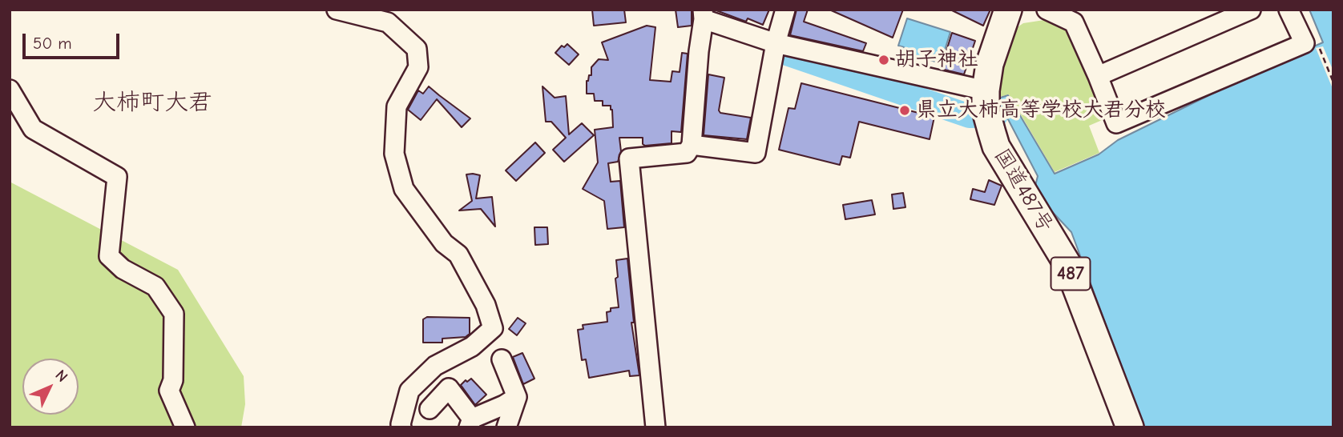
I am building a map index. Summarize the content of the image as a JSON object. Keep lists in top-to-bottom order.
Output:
{
  "streets": {
    "highway": ["国道487号", "487"]
  },
  "districts": ["大柿町大君"],
  "places": ["胡子神社", "県立大柿高等学校大君分校"],
  "scale_bar": "50 m",
  "north": "top right"
}
